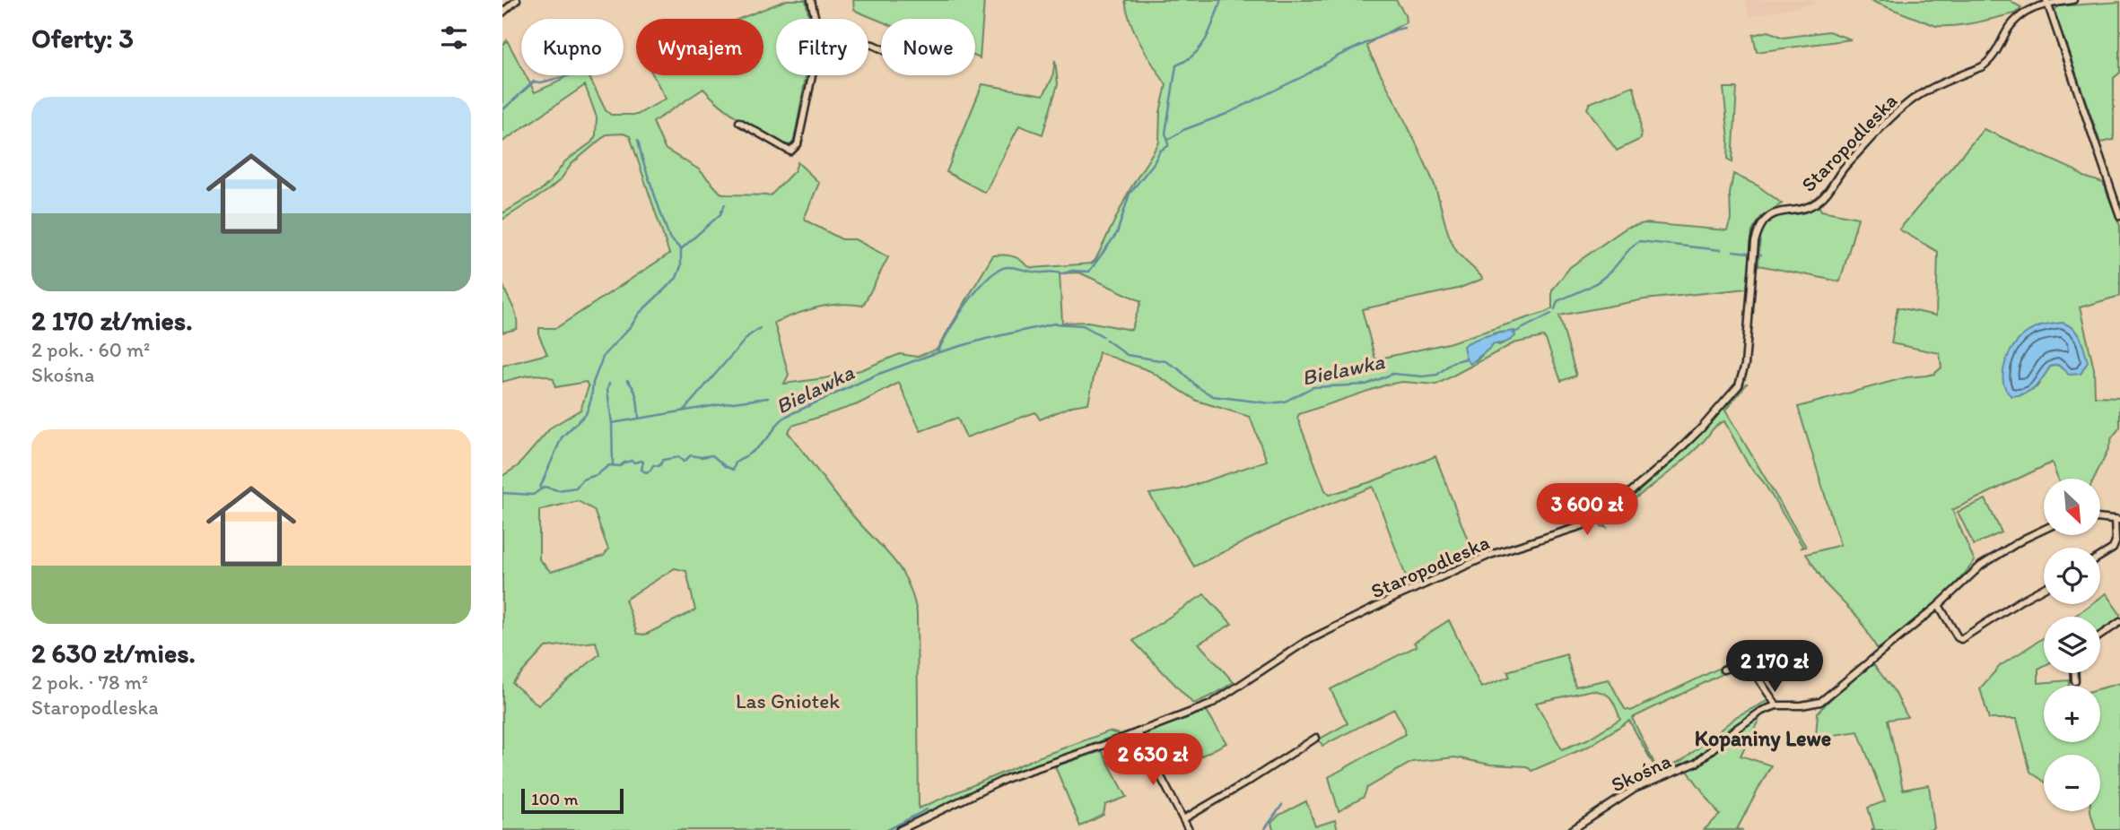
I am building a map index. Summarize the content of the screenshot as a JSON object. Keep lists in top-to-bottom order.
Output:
{
  "streets": {
    "street": ["Staropodleska", "Skośna"]
  },
  "districts": ["Kopaniny Lewe"],
  "water": ["Bielawka"],
  "parks": ["Las Gniotek"],
  "scale_bar": "100 m",
  "north": "bottom right",
  "page": {
    "heading": "Oferty: 3",
    "chip": [
      "Kupno",
      "Wynajem",
      "Filtry",
      "Nowe"
    ],
    "list": [
      {
        "name": "2 170 zł/mies.",
        "note": "2 pok. · 60 m² · Skośna"
      },
      {
        "name": "2 630 zł/mies.",
        "note": "2 pok. · 78 m² · Staropodleska"
      }
    ],
    "map_buttons": ["+", "−"],
    "price": ["3 600 zł", "2 170 zł", "2 630 zł"],
    "scale": "100 m"
  }
}
